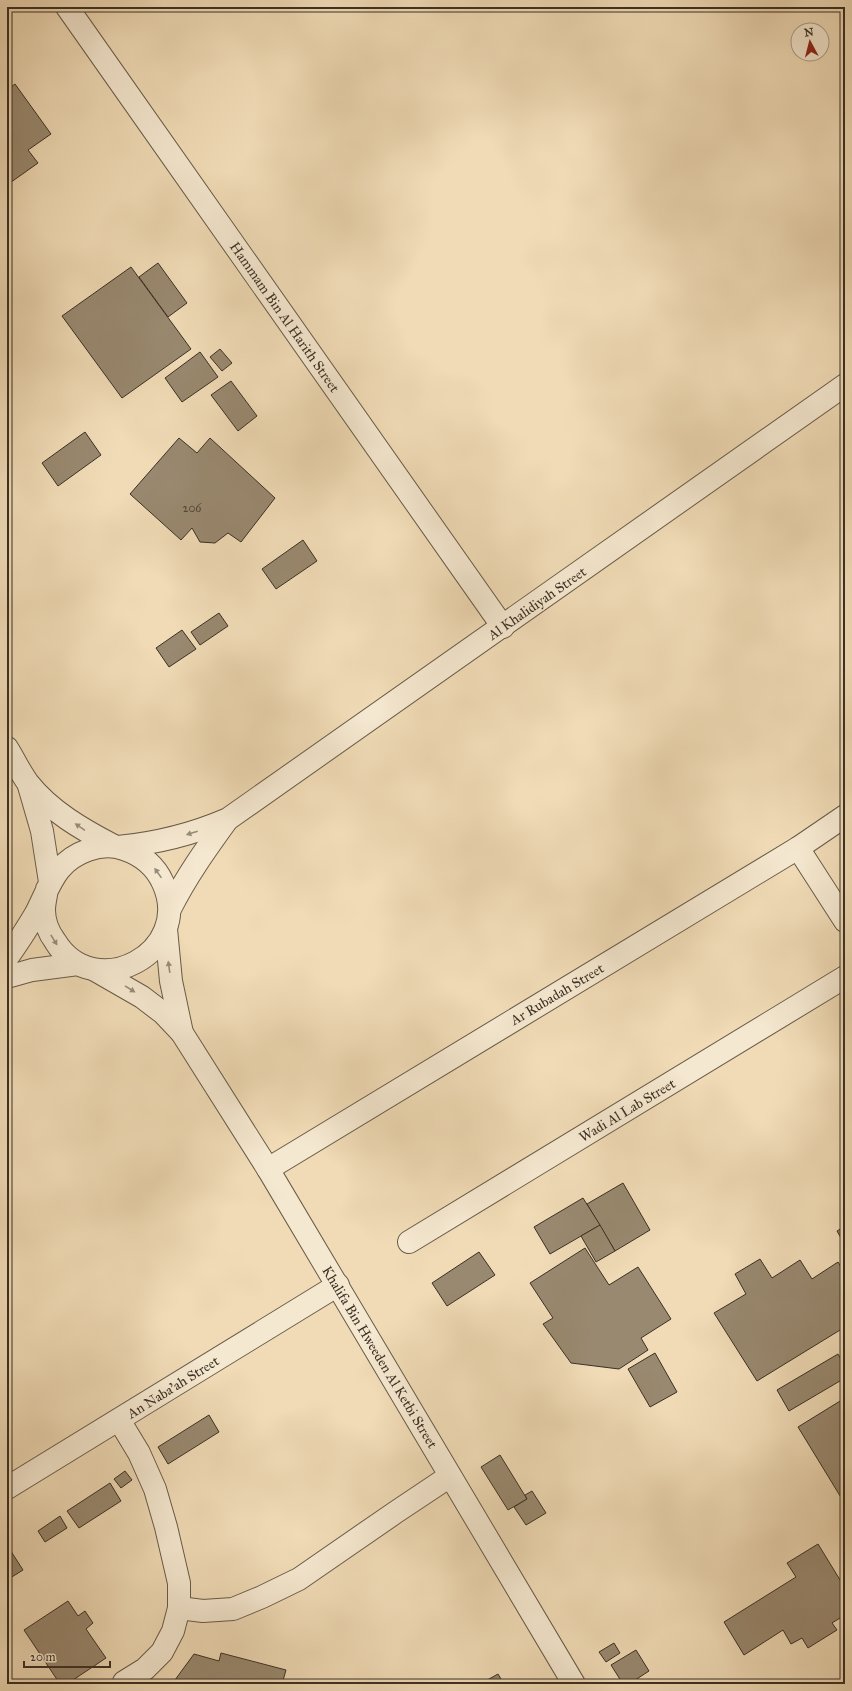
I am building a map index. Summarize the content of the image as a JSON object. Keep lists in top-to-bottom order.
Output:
{
  "streets": {
    "street": [
      "Hammam Bin Al Harith Street",
      "Al Khalidiyah Street",
      "Ar Rubadah Street",
      "Wadi Al Lab Street",
      "Khalifa Bin Hweeden Al Ketbi Street",
      "An Naba'ah Street"
    ]
  },
  "crossings": [
    ["Hammam Bin Al Harith Street", "Al Khalidiyah Street"],
    ["Al Khalidiyah Street", "Khalifa Bin Hweeden Al Ketbi Street"],
    ["Ar Rubadah Street", "Khalifa Bin Hweeden Al Ketbi Street"],
    ["Khalifa Bin Hweeden Al Ketbi Street", "An Naba'ah Street"]
  ],
  "house_numbers": ["206"],
  "scale_bar": "20 m",
  "north": "top"
}
